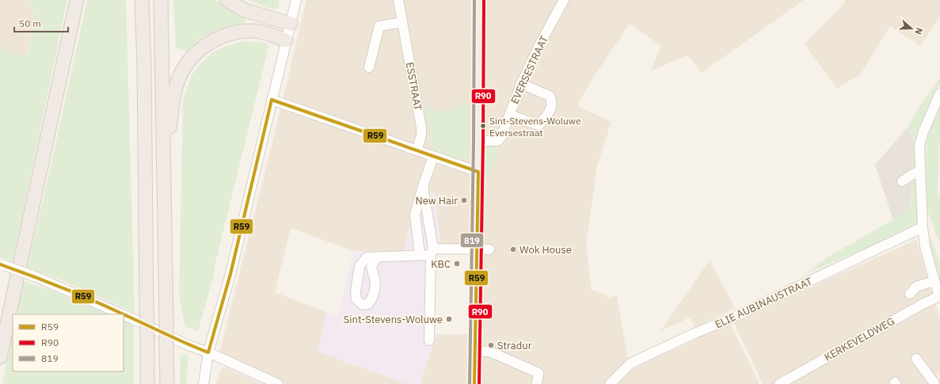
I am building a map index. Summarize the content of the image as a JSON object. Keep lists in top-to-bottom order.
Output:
{
  "streets": {
    "street": [
      "EVERSESTRAAT",
      "ESSTRAAT",
      "ELIE AUBINAUSTRAAT",
      "KERKEVELDWEG"
    ]
  },
  "places": [
    "Sint-Stevens-Woluwe Eversestraat",
    "New Hair",
    "Wok House",
    "KBC",
    "Sint-Stevens-Woluwe",
    "Stradur"
  ],
  "lines": ["transit line R90", "transit line 819", "transit line R59"],
  "legend": ["R59", "R90", "819"],
  "scale_bar": "50 m",
  "north": "right"
}
